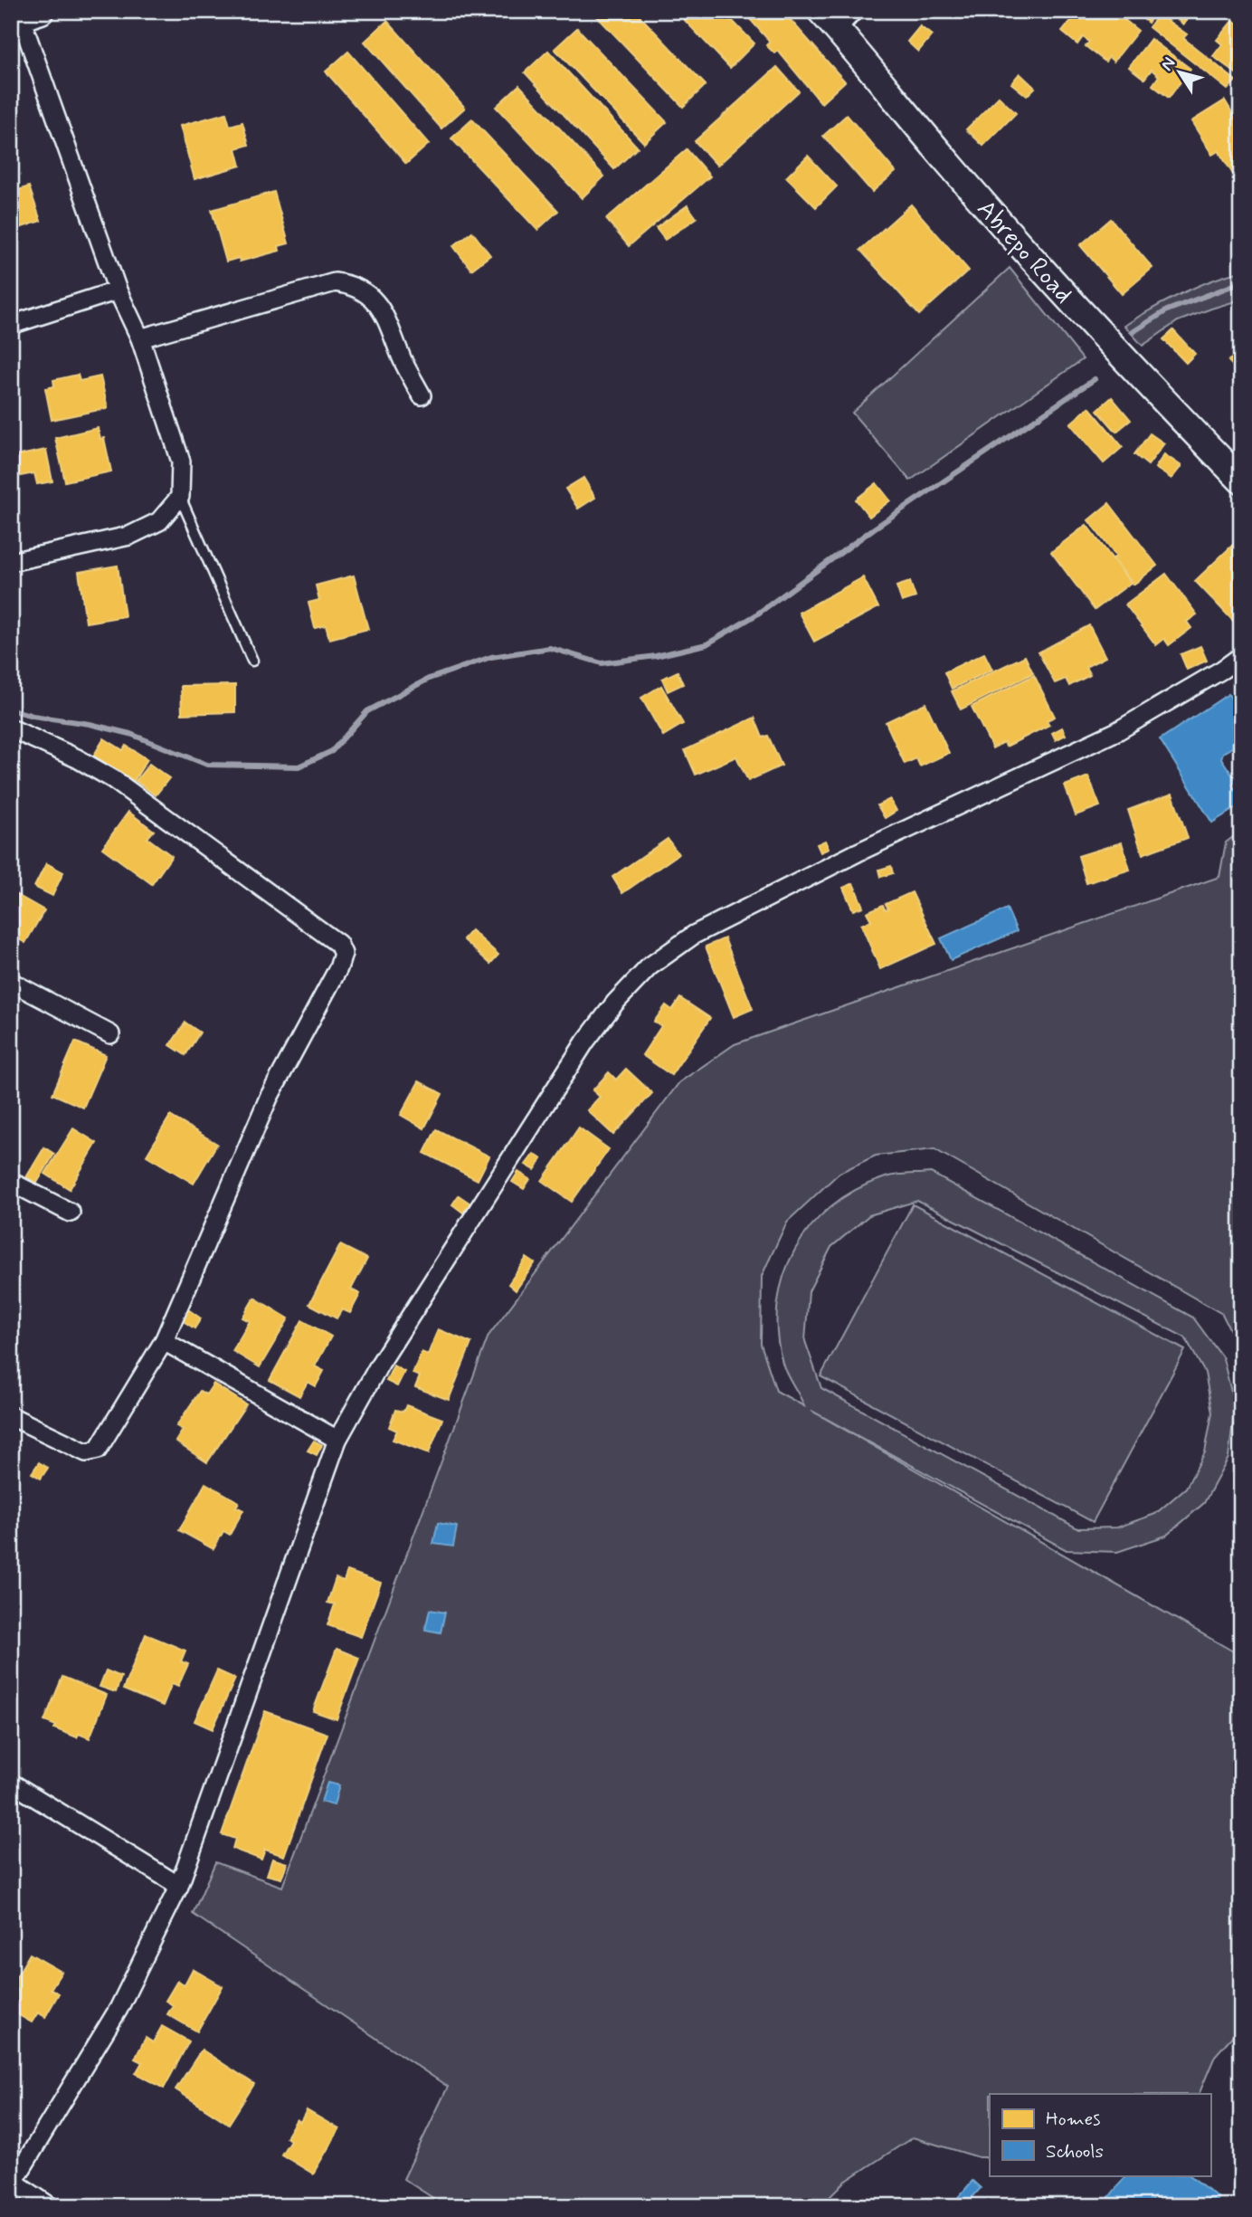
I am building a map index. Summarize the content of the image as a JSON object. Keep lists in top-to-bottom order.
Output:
{
  "streets": {
    "main road": ["Abrepo Road"]
  },
  "legend": ["Homes", "Schools"],
  "north": "top left"
}
